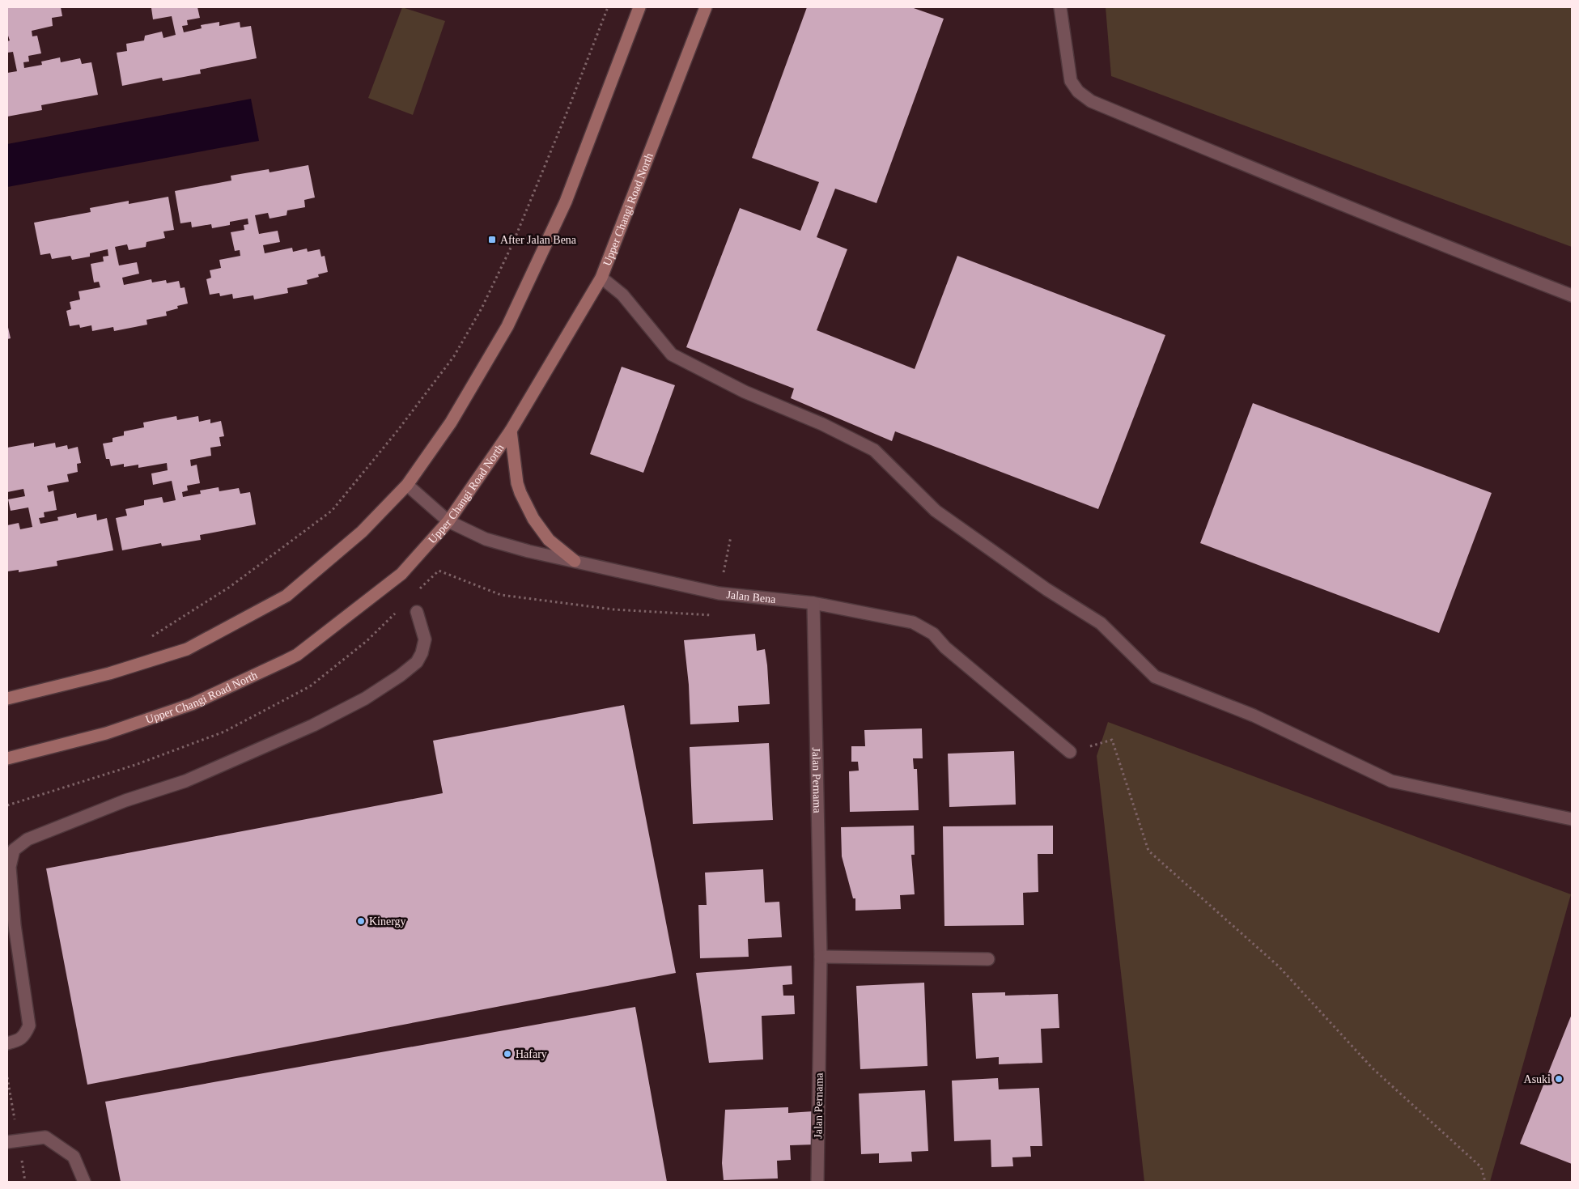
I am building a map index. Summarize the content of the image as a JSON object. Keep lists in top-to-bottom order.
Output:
{
  "streets": {
    "street": ["Upper Changi Road North", "Jalan Bena", "Jalan Pernama"]
  },
  "crossings": [
    ["Upper Changi Road North", "Jalan Bena"],
    ["Jalan Bena", "Jalan Pernama"]
  ],
  "places": {
    "transit": ["After Jalan Bena"],
    "other": ["Kinergy", "Hafary", "Asuki"]
  }
}
